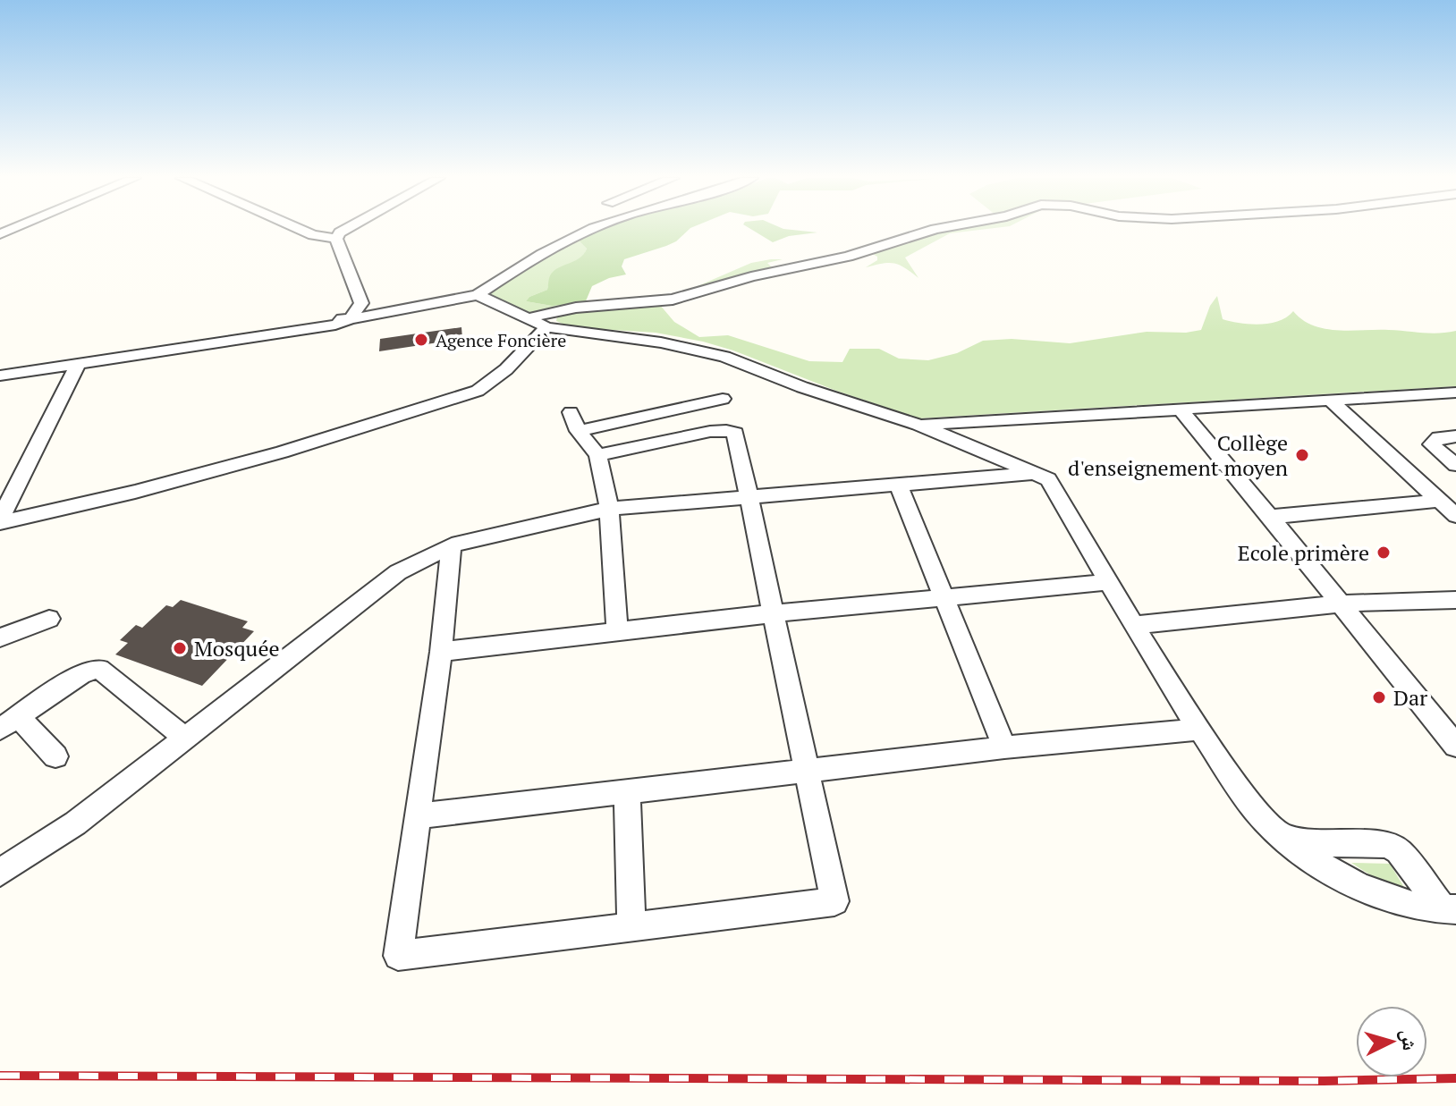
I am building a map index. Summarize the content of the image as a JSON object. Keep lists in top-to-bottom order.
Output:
{
  "places": [
    "Agence Foncière",
    "Collège d'enseignement moyen",
    "Ecole primère",
    "Mosquée",
    "Dar"
  ],
  "north": "right"
}
